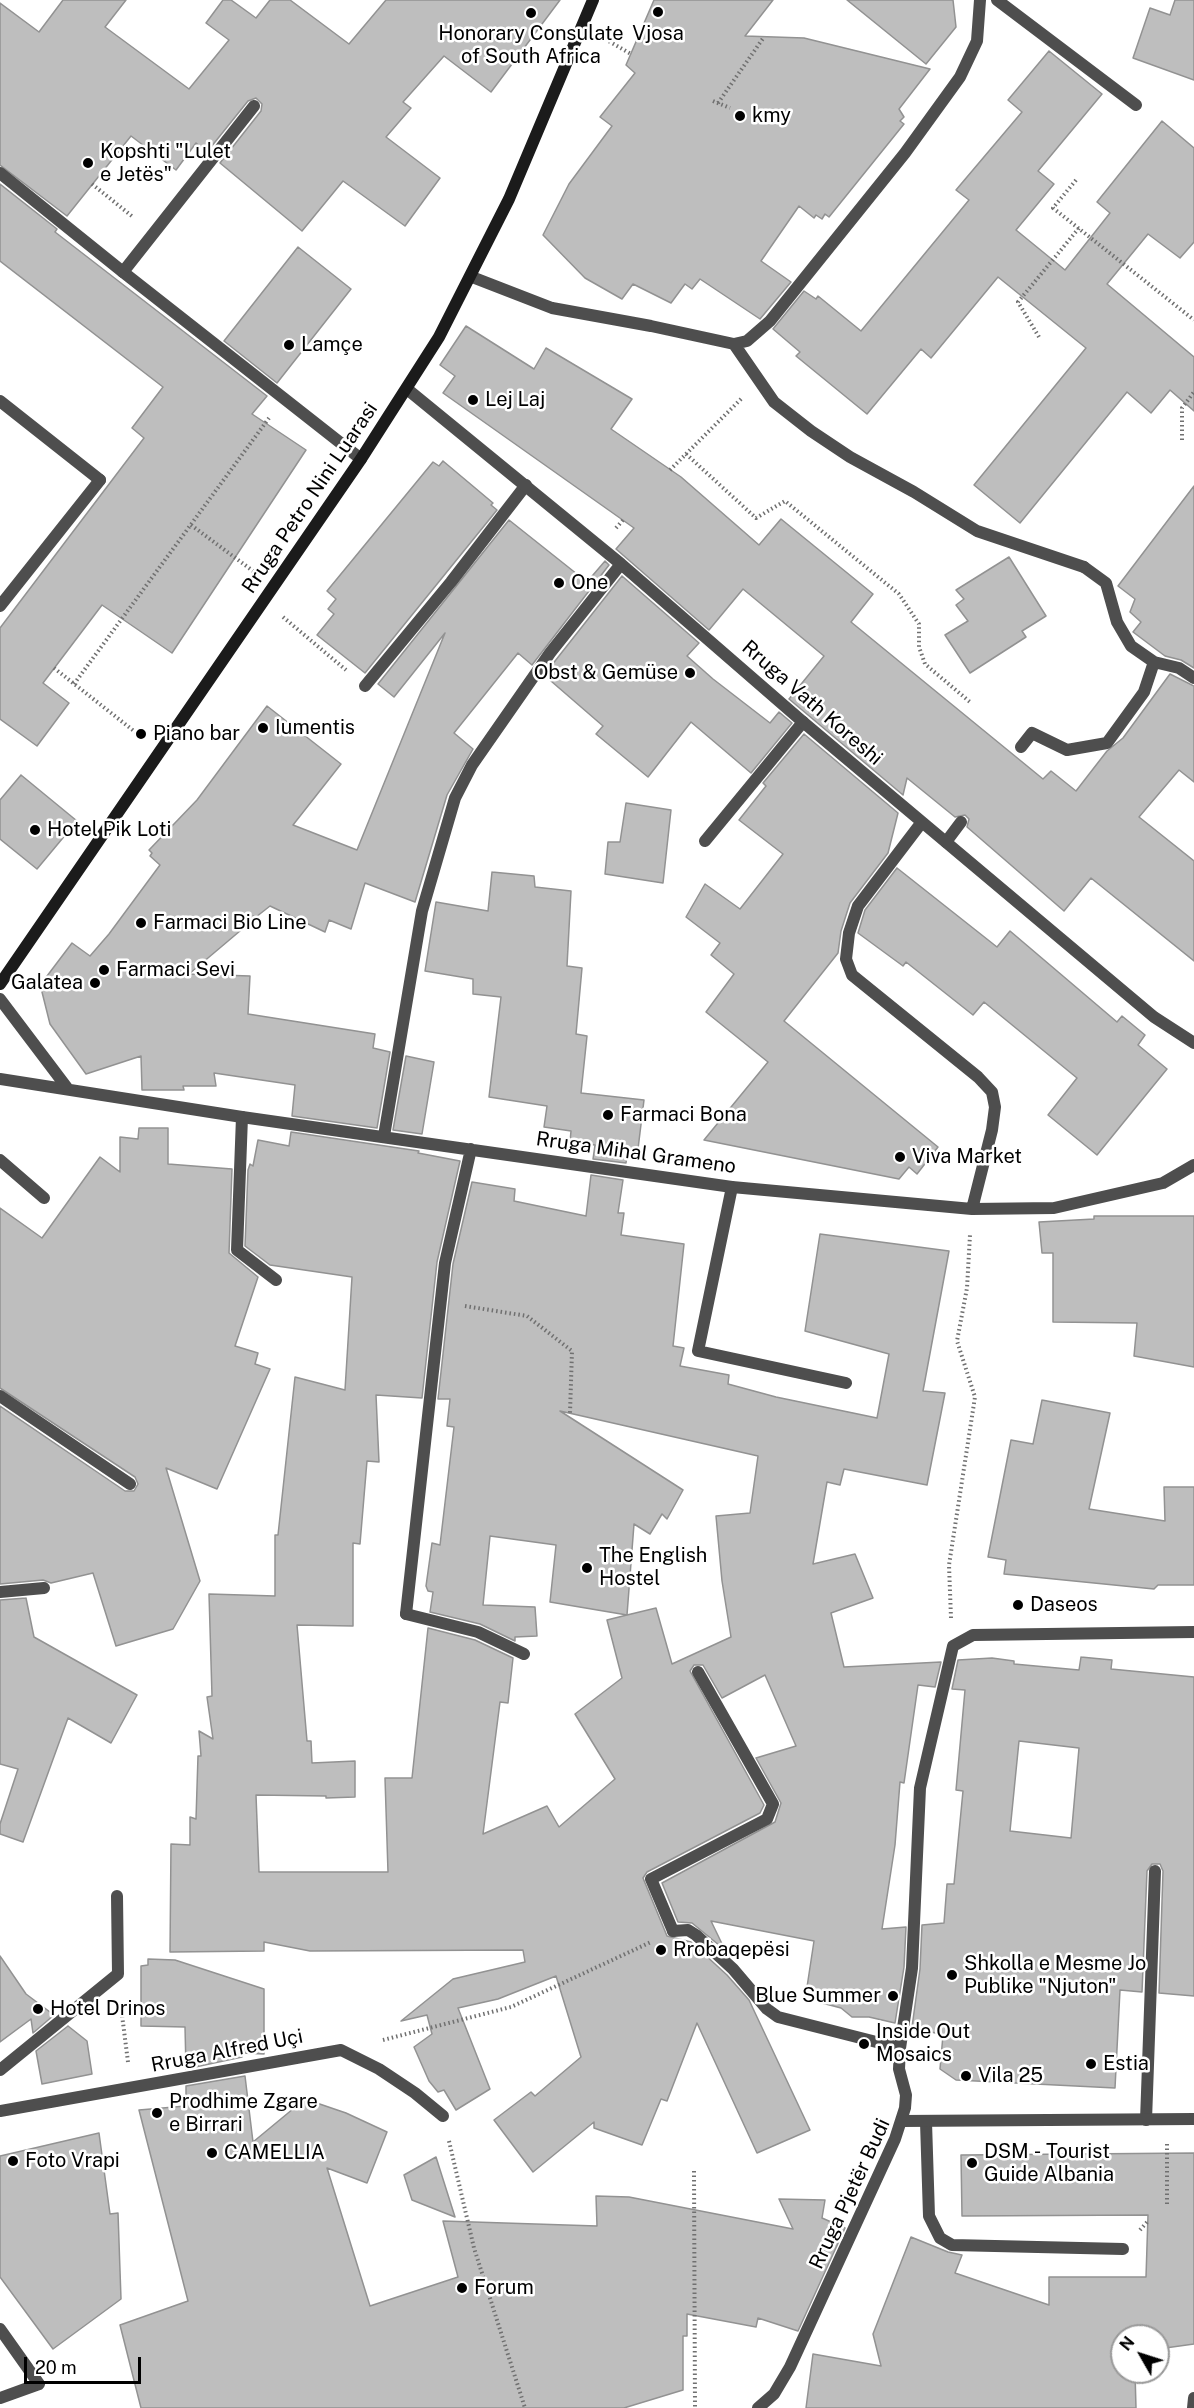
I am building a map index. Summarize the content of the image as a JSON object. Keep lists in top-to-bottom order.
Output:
{
  "streets": {
    "street": [
      "Rruga Petro Nini Luarasi",
      "Rruga Vath Koreshi",
      "Rruga Mihal Grameno",
      "Rruga Alfred Uçi",
      "Rruga Pjetër Budi"
    ]
  },
  "crossings": [
    ["Rruga Petro Nini Luarasi", "Rruga Vath Koreshi"]
  ],
  "places": [
    "Vjosa",
    "Honorary Consulate of South Africa",
    "kmy",
    "Kopshti \"Lulet e Jetës\"",
    "Lamçe",
    "Lej Laj",
    "One",
    "Obst & Gemüse",
    "Iumentis",
    "Piano bar",
    "Hotel Pik Loti",
    "Farmaci Bio Line",
    "Farmaci Sevi",
    "Galatea",
    "Farmaci Bona",
    "Viva Market",
    "The English Hostel",
    "Daseos",
    "Rrobaqepësi",
    "Shkolla e Mesme Jo Publike \"Njuton\"",
    "Blue Summer",
    "Hotel Drinos",
    "Inside Out Mosaics",
    "Estia",
    "Vila 25",
    "Prodhime Zgare e Birrari",
    "CAMELLIA",
    "Foto Vrapi",
    "DSM - Tourist Guide Albania",
    "Forum"
  ],
  "scale_bar": "20 m",
  "north": "top left"
}
